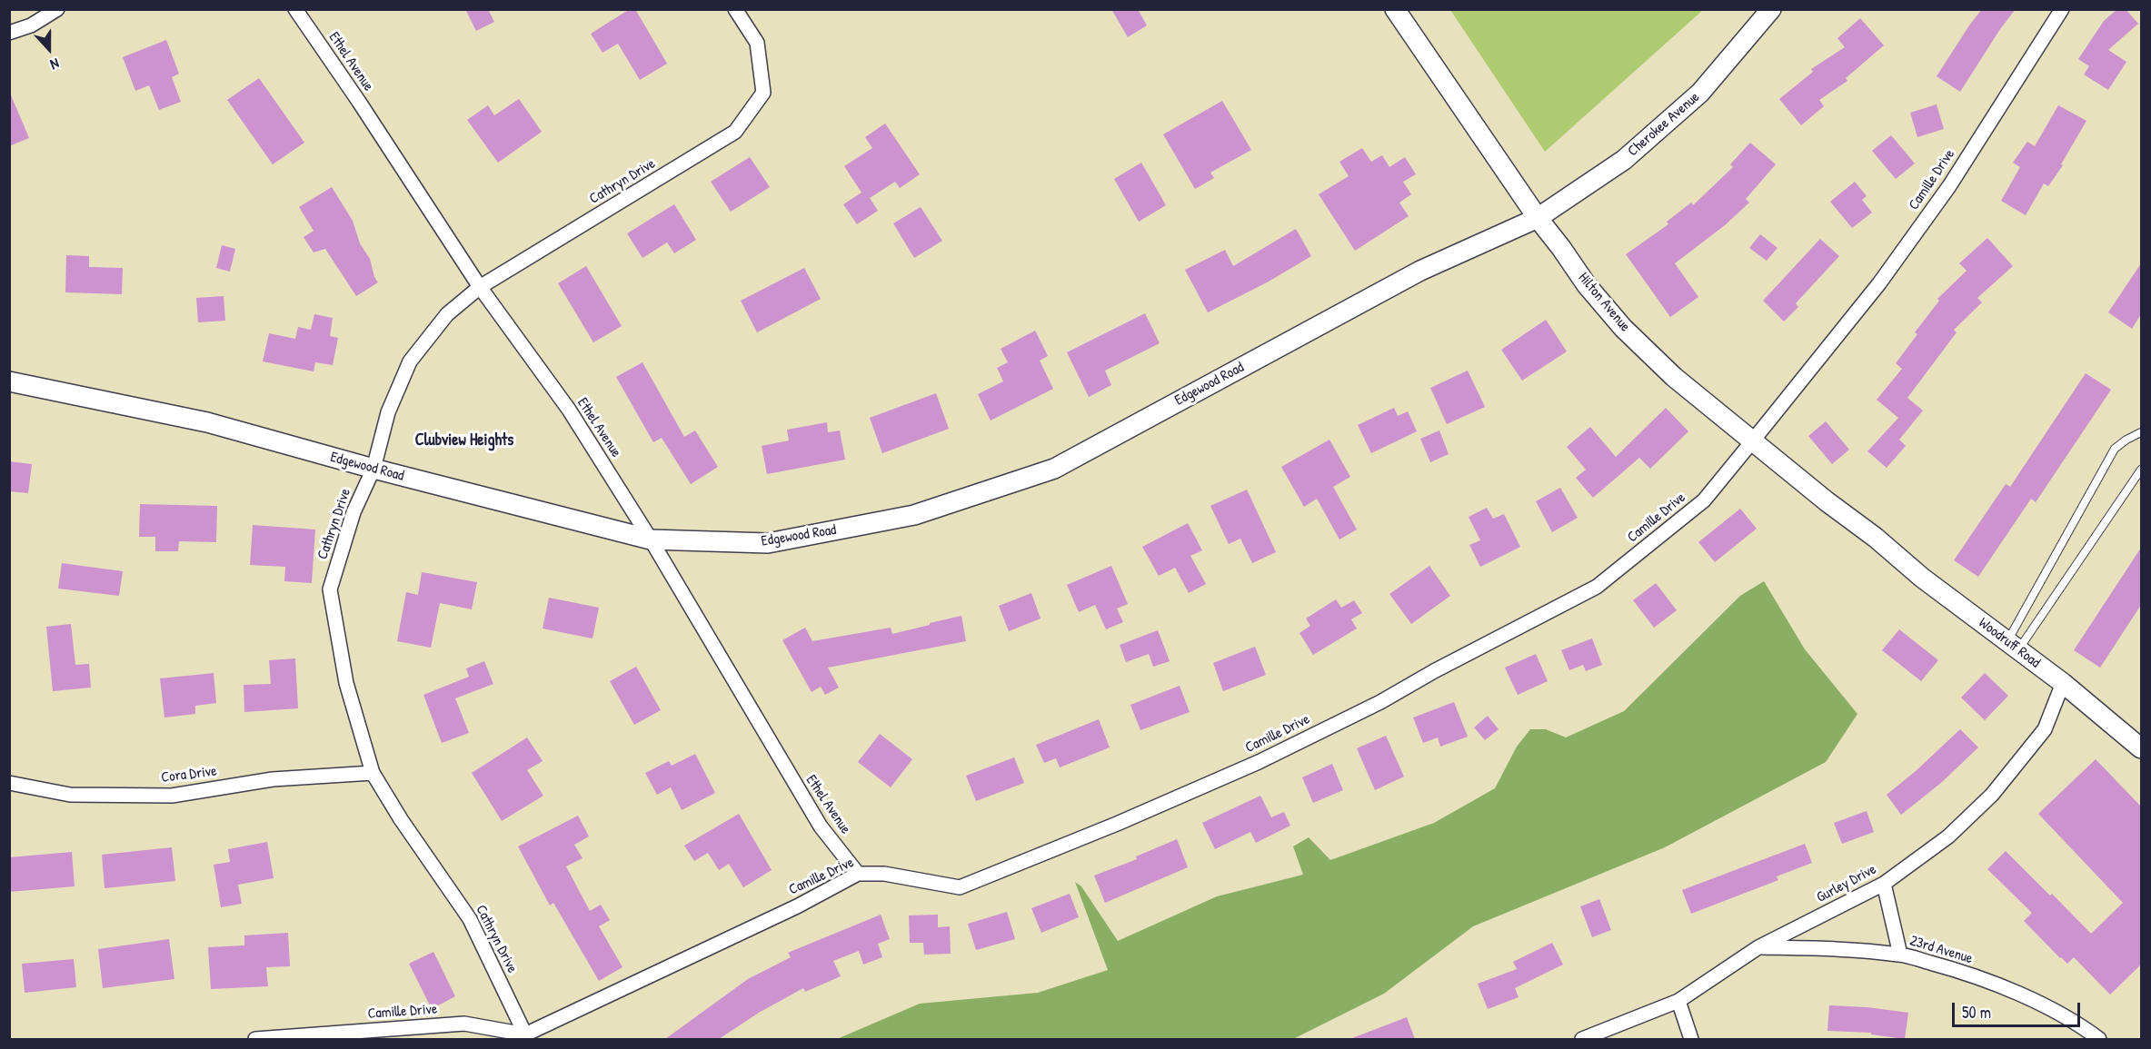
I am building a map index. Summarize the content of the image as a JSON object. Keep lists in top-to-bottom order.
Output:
{
  "streets": {
    "street": [
      "Ethel Avenue",
      "Cherokee Avenue",
      "Camille Drive",
      "Cathryn Drive",
      "Hilton Avenue",
      "Edgewood Road",
      "Woodruff Road",
      "Cora Drive",
      "Gurley Drive",
      "23rd Avenue"
    ]
  },
  "crossings": [
    ["Ethel Avenue", "Camille Drive"],
    ["Ethel Avenue", "Cathryn Drive"],
    ["Ethel Avenue", "Edgewood Road"],
    ["Cherokee Avenue", "Hilton Avenue"],
    ["Cherokee Avenue", "Edgewood Road"],
    ["Camille Drive", "Cathryn Drive"],
    ["Camille Drive", "Hilton Avenue"],
    ["Cathryn Drive", "Edgewood Road"],
    ["Cathryn Drive", "Cora Drive"],
    ["Hilton Avenue", "Edgewood Road"],
    ["Hilton Avenue", "Woodruff Road"],
    ["Woodruff Road", "Gurley Drive"],
    ["Gurley Drive", "23rd Avenue"]
  ],
  "districts": ["Clubview Heights"],
  "scale_bar": "50 m",
  "north": "bottom"
}
